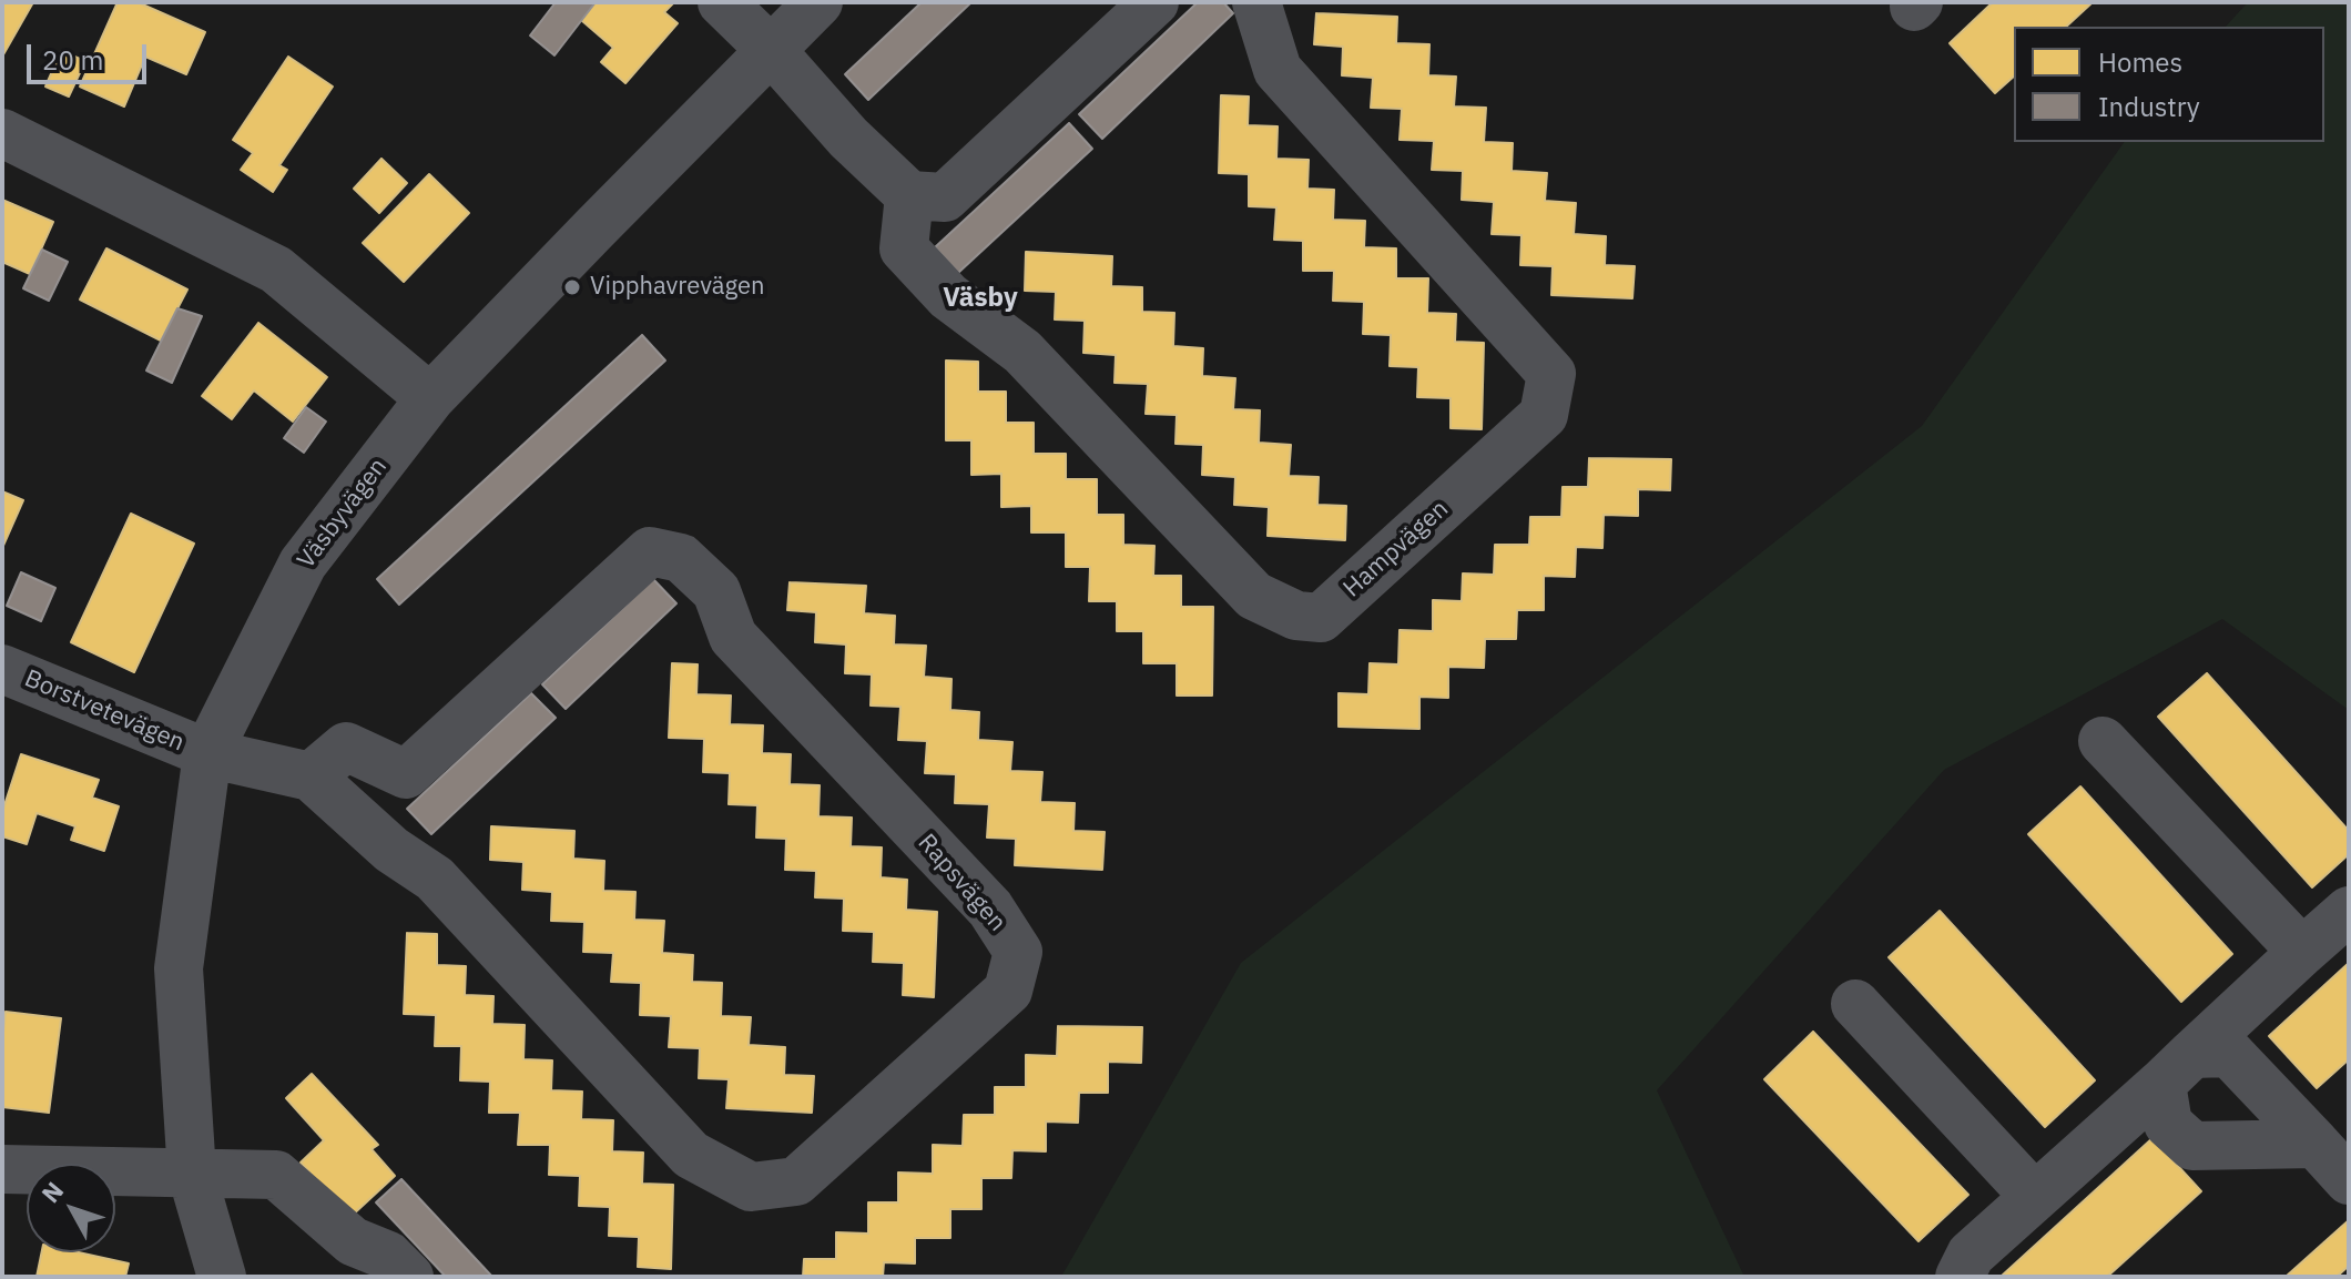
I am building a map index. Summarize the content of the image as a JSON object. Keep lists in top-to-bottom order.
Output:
{
  "streets": {
    "street": [
      "Väsbyvägen",
      "Hampvägen",
      "Borstvetevägen",
      "Rapsvägen"
    ]
  },
  "crossings": [
    ["Väsbyvägen", "Borstvetevägen"],
    ["Väsbyvägen", "Rapsvägen"],
    ["Borstvetevägen", "Rapsvägen"]
  ],
  "districts": ["Väsby"],
  "places": ["Vipphavrevägen"],
  "legend": ["Homes", "Industry"],
  "scale_bar": "20 m",
  "north": "top left"
}
